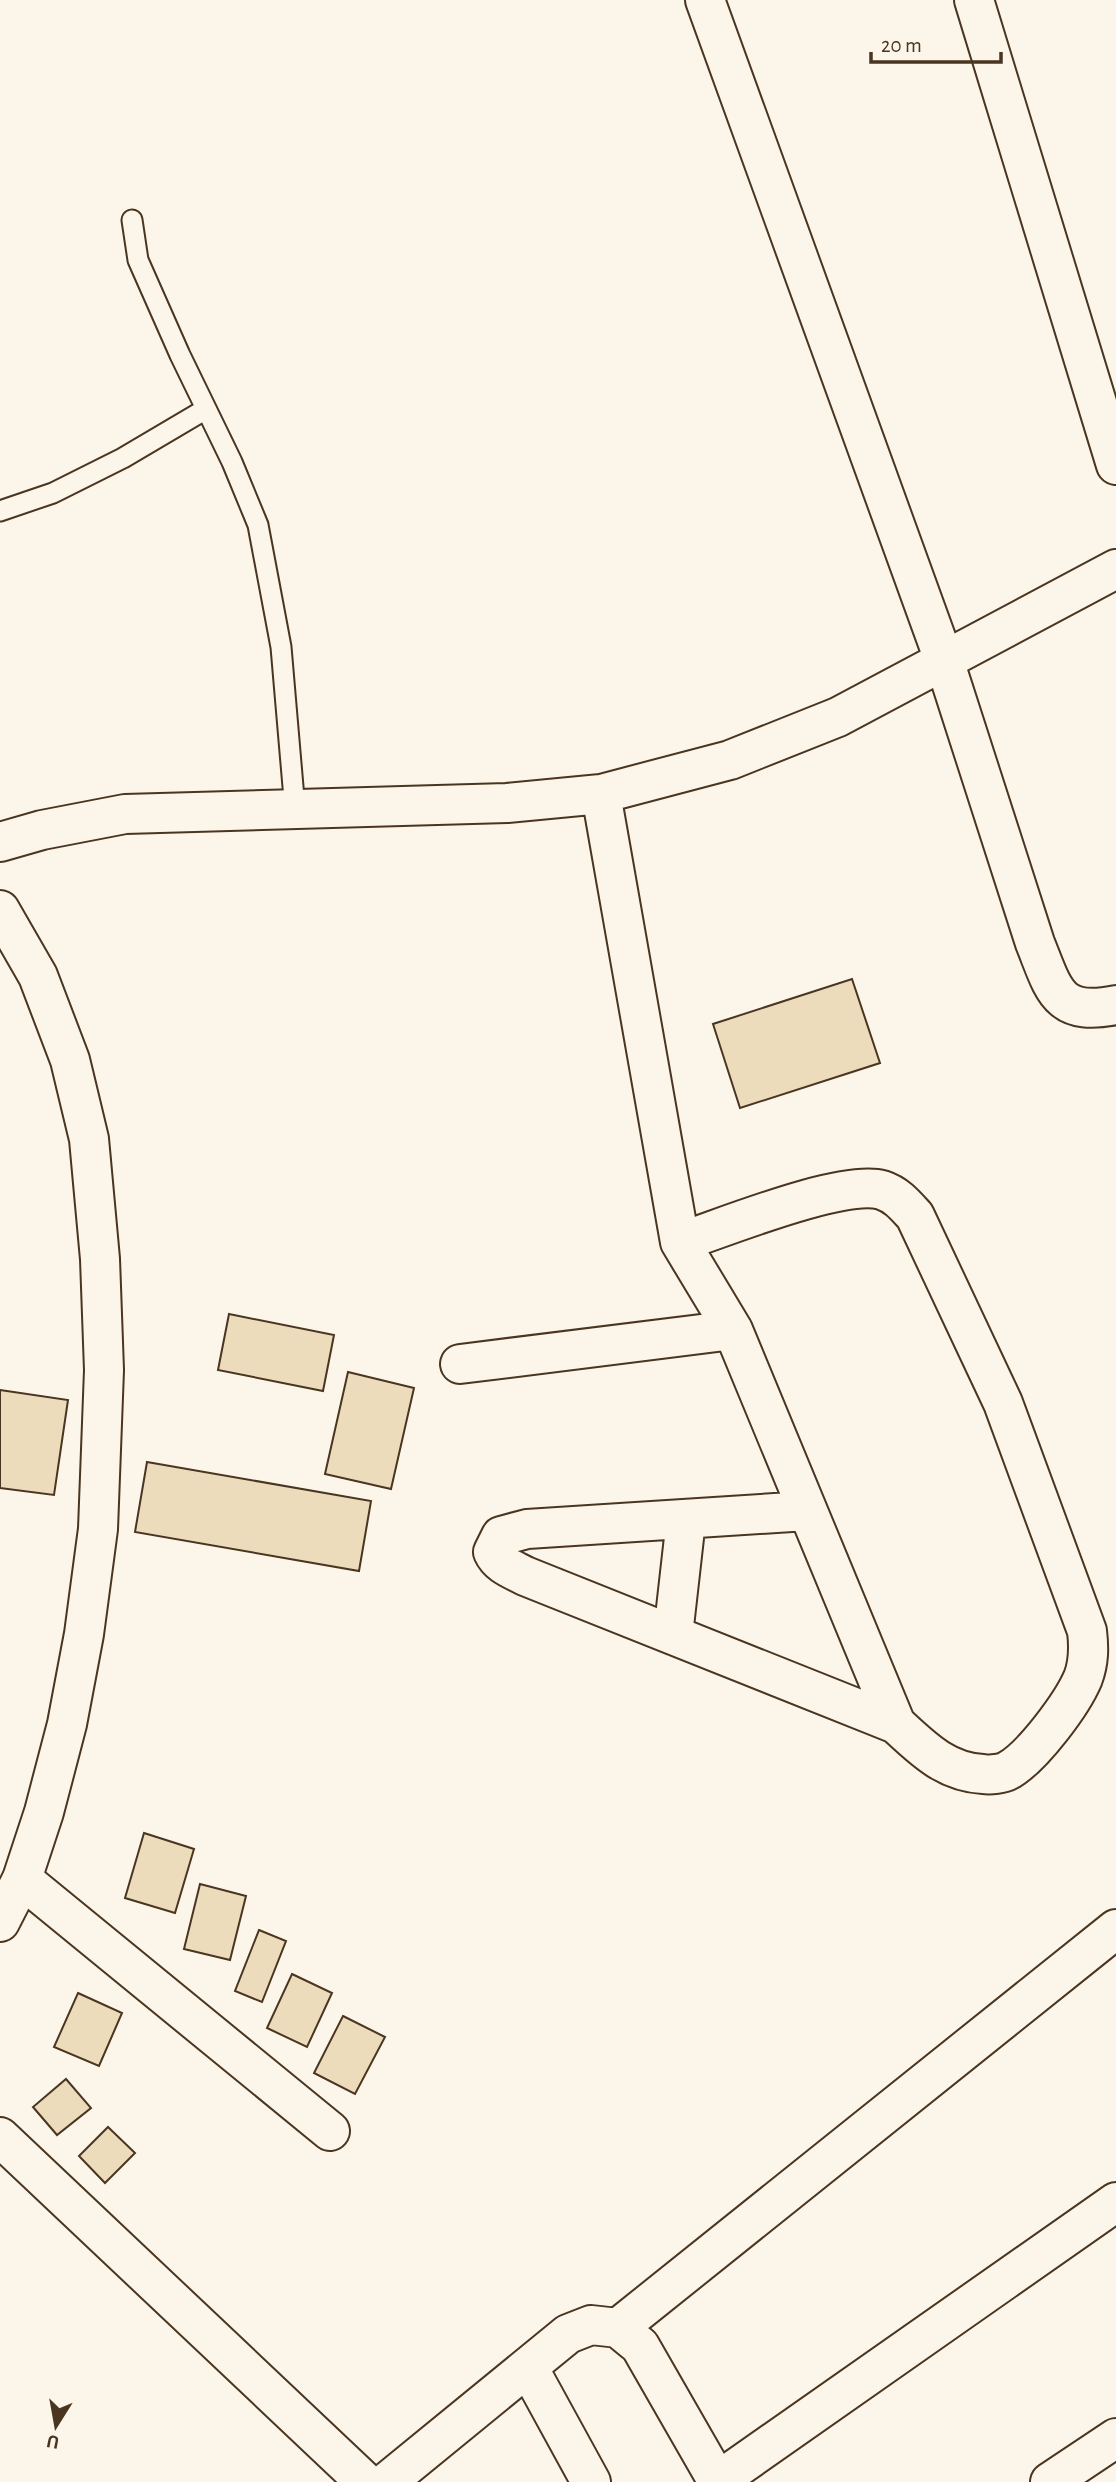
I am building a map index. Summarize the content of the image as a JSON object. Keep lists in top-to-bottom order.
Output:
{
  "scale_bar": "20 m",
  "north": "bottom"
}
